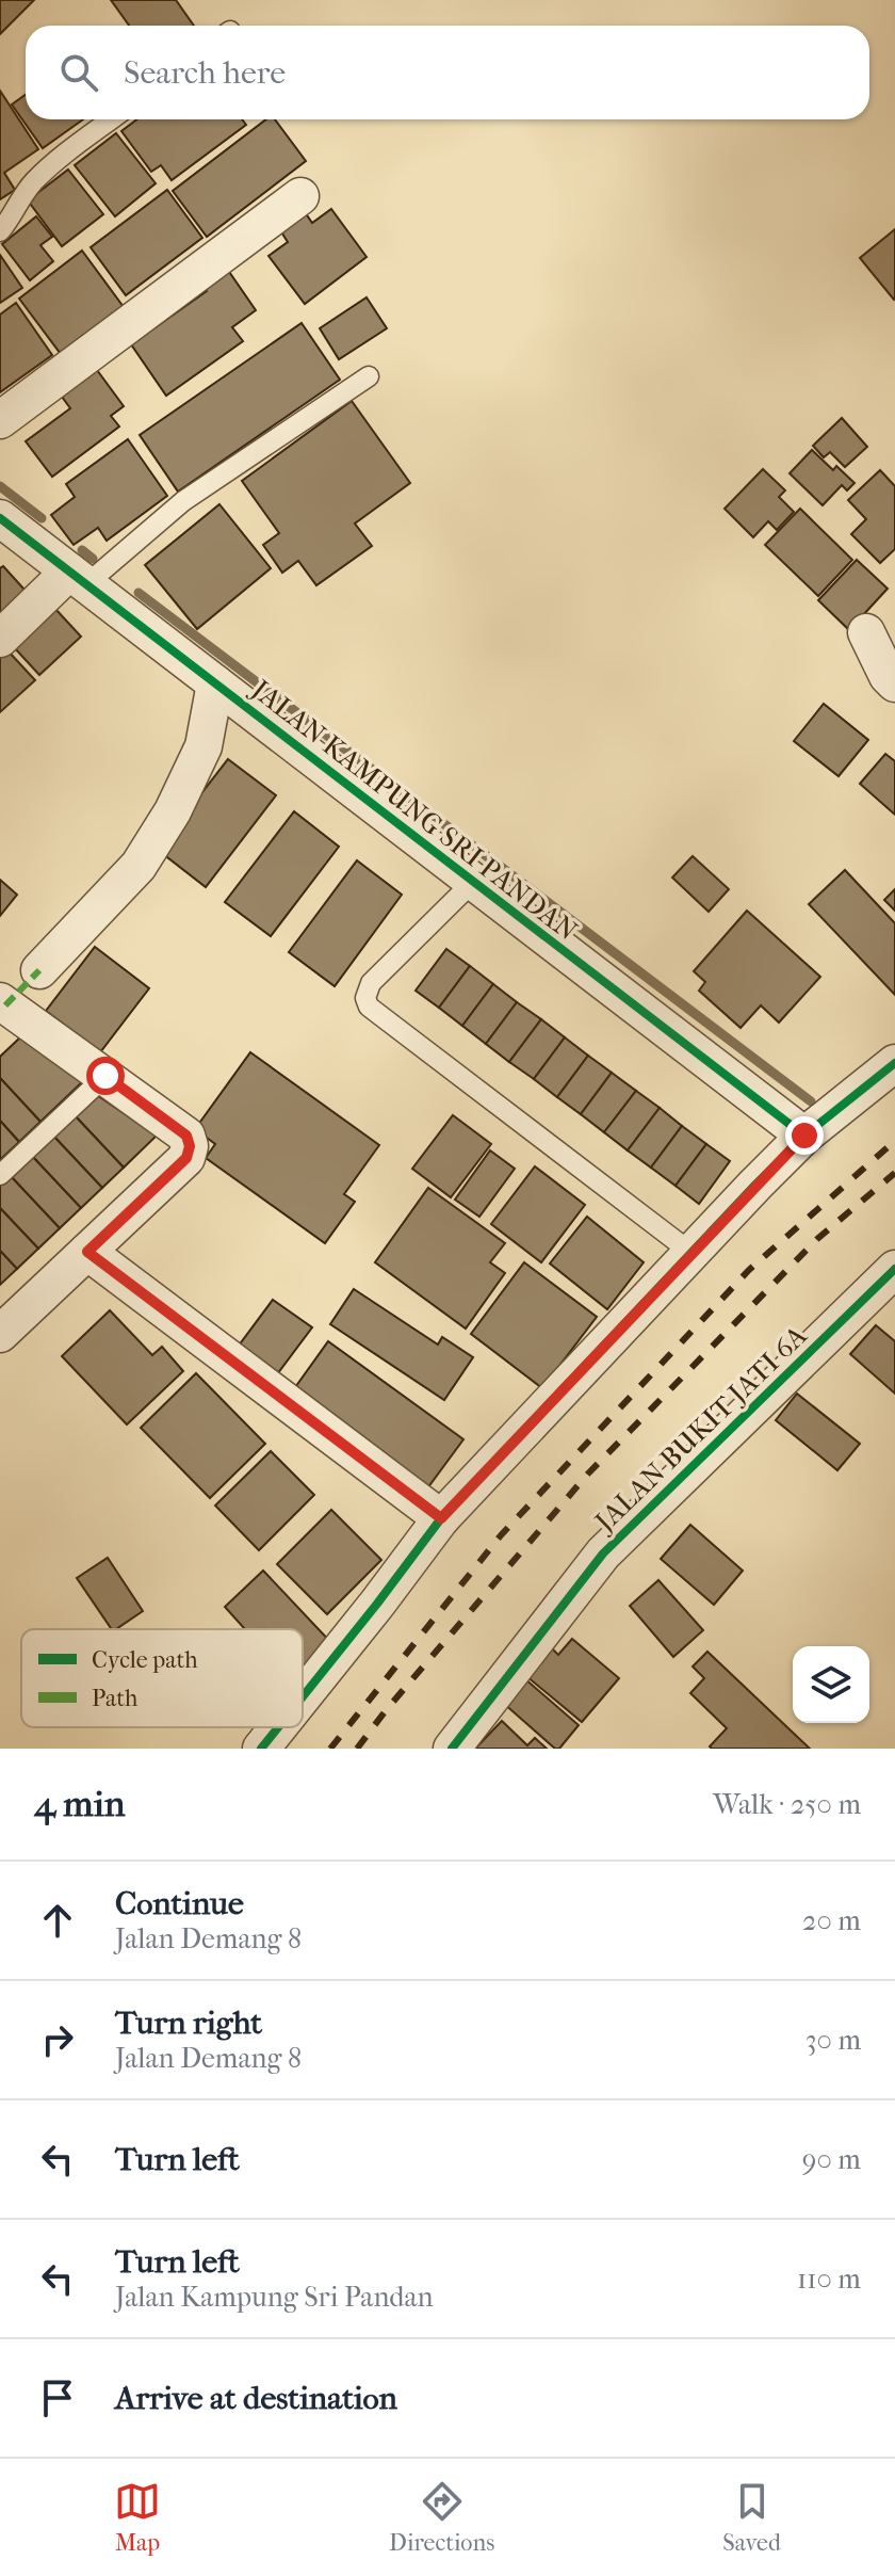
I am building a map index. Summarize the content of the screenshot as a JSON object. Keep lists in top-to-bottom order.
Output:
{
  "streets": {
    "street": ["JALAN KAMPUNG SRI PANDAN", "JALAN BUKIT JATI 6A"]
  },
  "legend": ["Cycle path", "Path"],
  "page": {
    "search": "Search here",
    "heading": ["4 min", "Walk · 250 m"],
    "list": [
      ["Continue", "Jalan Demang 8", "20 m"],
      ["Turn right", "Jalan Demang 8", "30 m"],
      ["Turn left", "90 m"],
      ["Turn left", "Jalan Kampung Sri Pandan", "110 m"],
      "Arrive at destination"
    ],
    "nav": ["Map", "Directions", "Saved"]
  }
}
